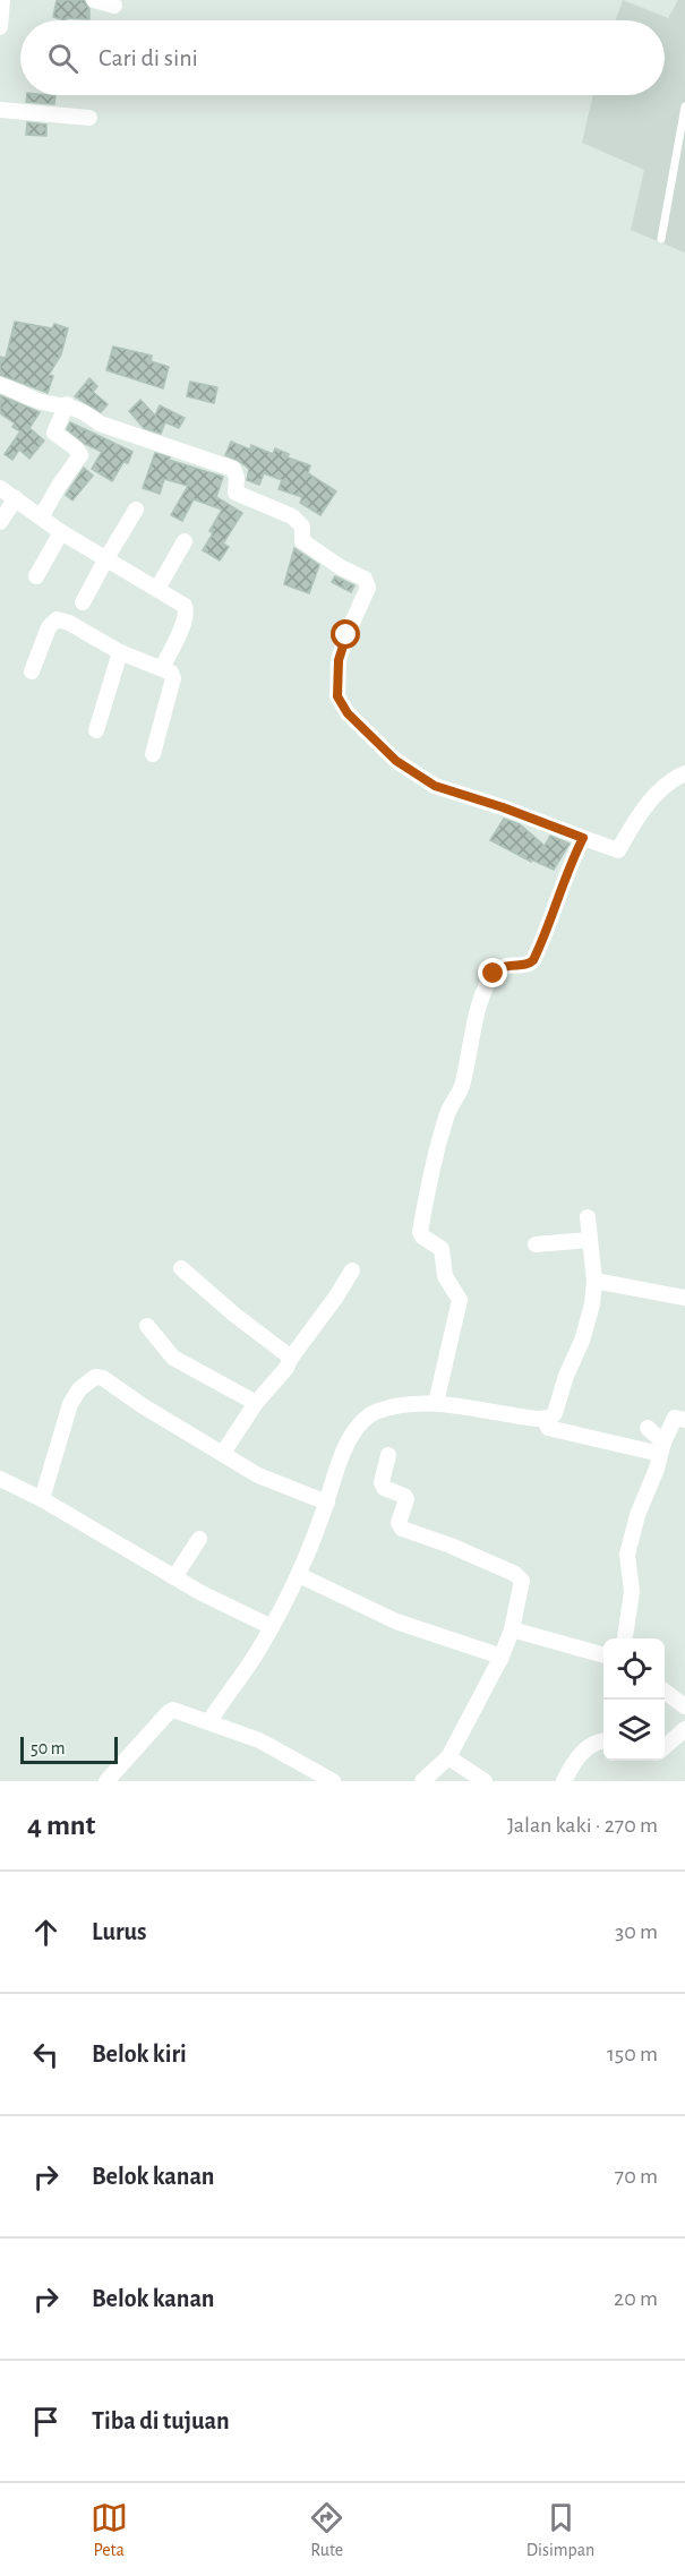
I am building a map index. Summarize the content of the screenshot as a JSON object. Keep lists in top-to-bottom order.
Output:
{
  "scale_bar": "50 m",
  "page": {
    "search": "Cari di sini",
    "scale": "50 m",
    "heading": ["4 mnt", "Jalan kaki · 270 m"],
    "list": [
      ["Lurus", "30 m"],
      ["Belok kiri", "150 m"],
      ["Belok kanan", "70 m"],
      ["Belok kanan", "20 m"],
      "Tiba di tujuan"
    ],
    "nav": ["Peta", "Rute", "Disimpan"]
  }
}
